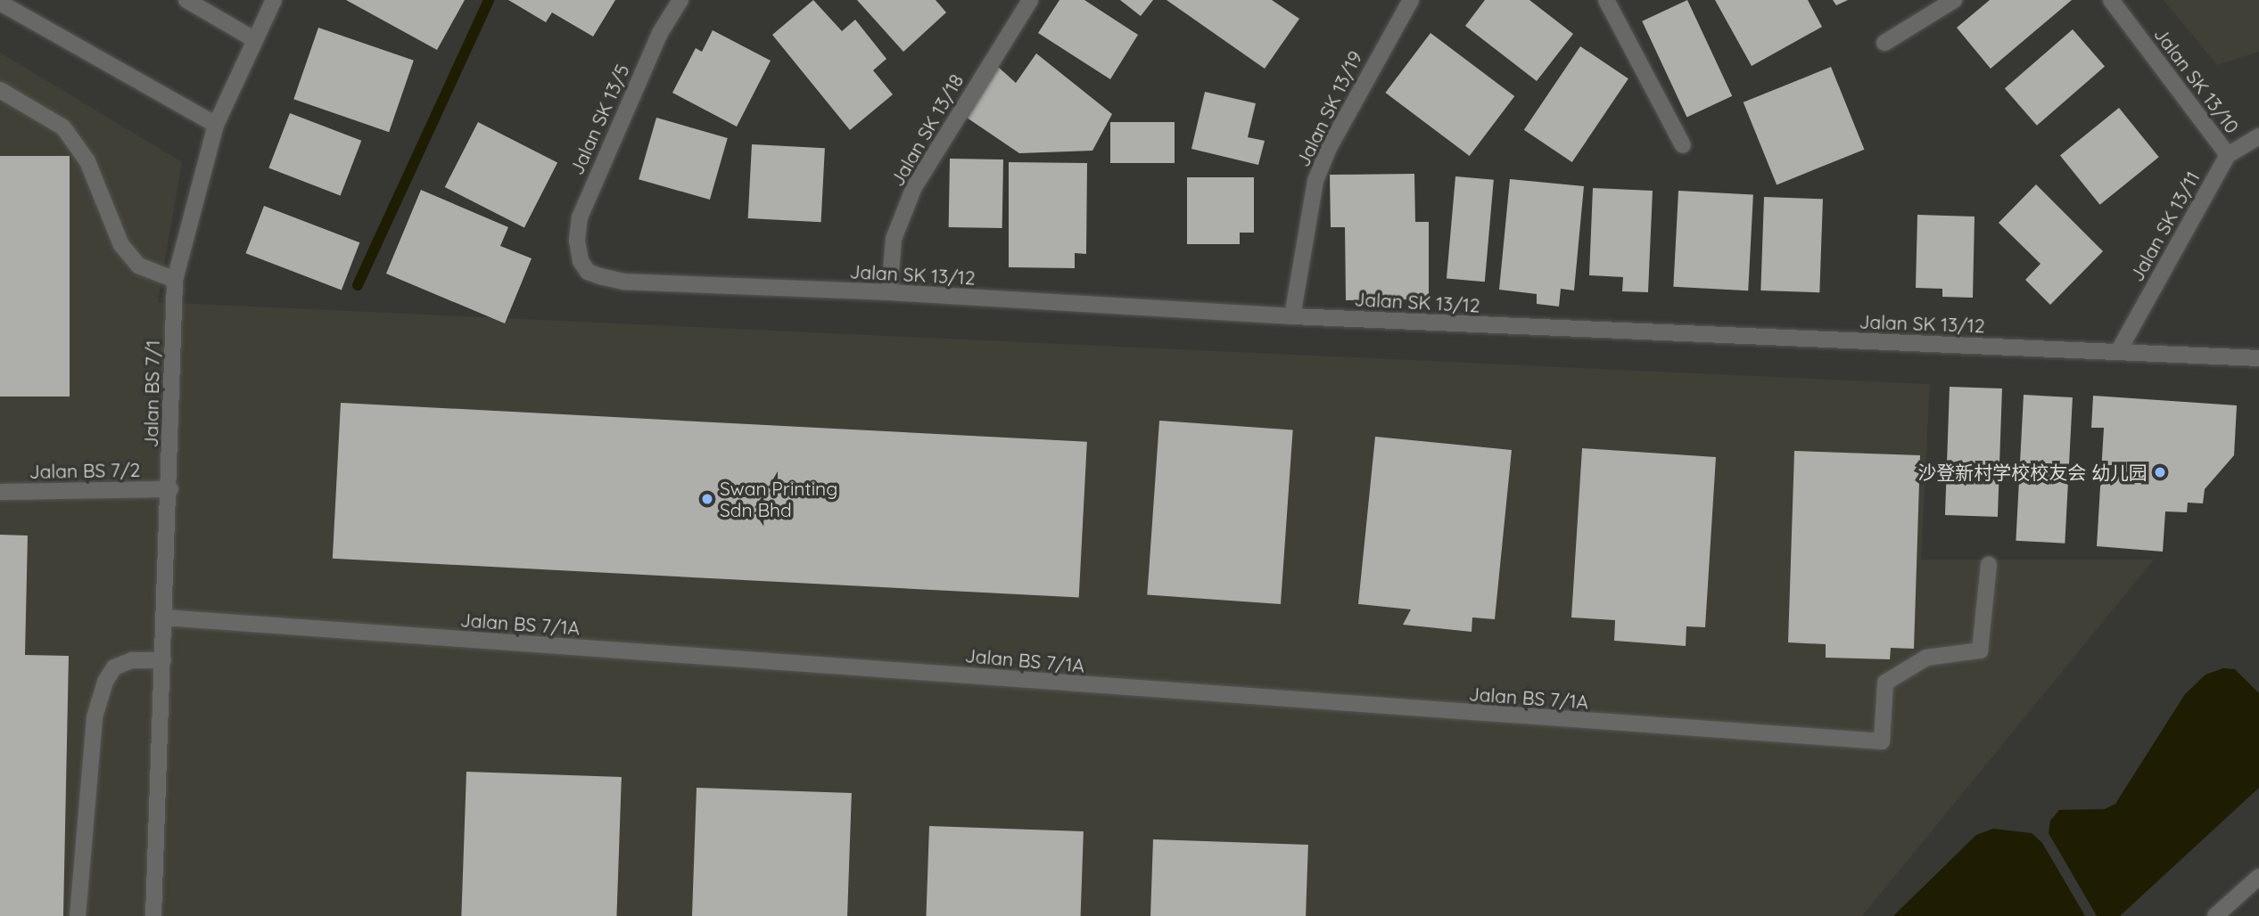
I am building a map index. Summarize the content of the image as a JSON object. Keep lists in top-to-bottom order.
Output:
{
  "streets": {
    "street": [
      "Jalan SK 13/10",
      "Jalan SK 13/19",
      "Jalan SK 13/5",
      "Jalan SK 13/18",
      "Jalan SK 13/11",
      "Jalan SK 13/12",
      "Jalan BS 7/1",
      "Jalan BS 7/2",
      "Jalan BS 7/1A"
    ]
  },
  "crossings": [
    ["Jalan SK 13/10", "Jalan SK 13/11"],
    ["Jalan SK 13/19", "Jalan SK 13/12"],
    ["Jalan SK 13/5", "Jalan SK 13/12"],
    ["Jalan SK 13/18", "Jalan SK 13/12"],
    ["Jalan SK 13/11", "Jalan SK 13/12"],
    ["Jalan BS 7/1", "Jalan BS 7/2"],
    ["Jalan BS 7/1", "Jalan BS 7/1A"]
  ],
  "places": ["沙登新村学校校友会 幼儿园", "Swan Printing Sdn Bhd"]
}
